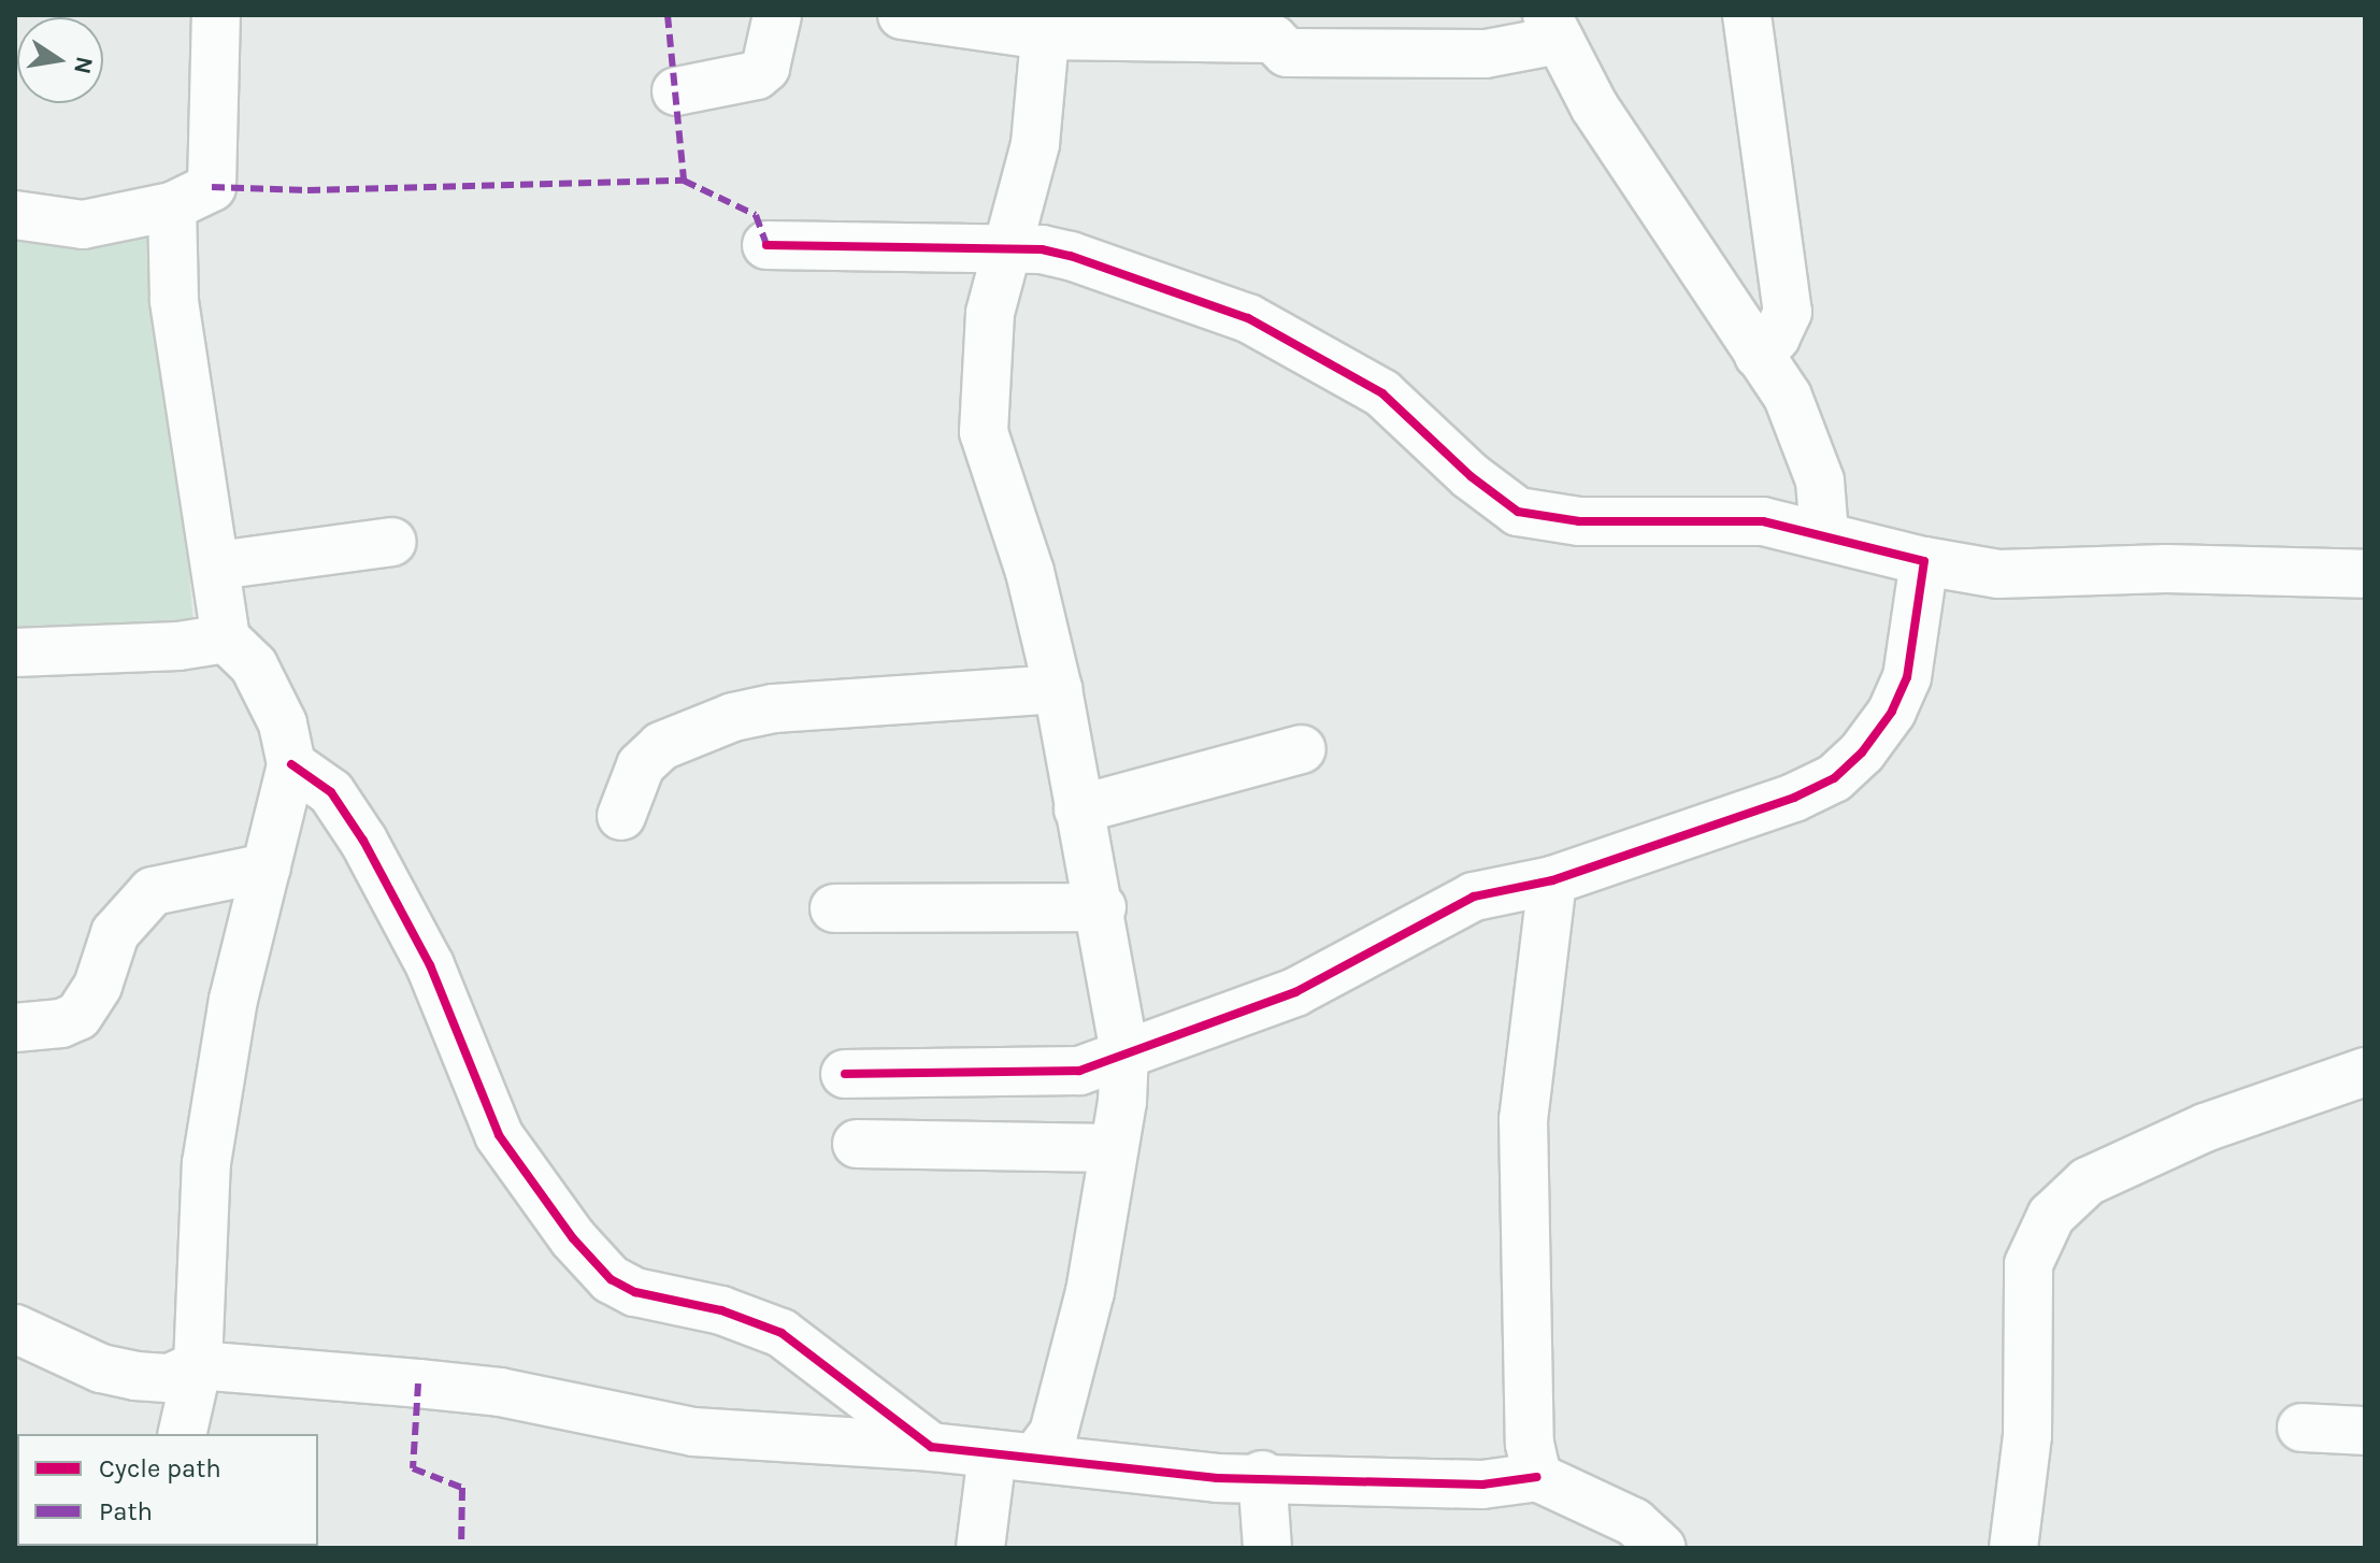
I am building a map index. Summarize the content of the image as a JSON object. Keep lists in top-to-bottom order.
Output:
{
  "legend": ["Cycle path", "Path"],
  "north": "right"
}
